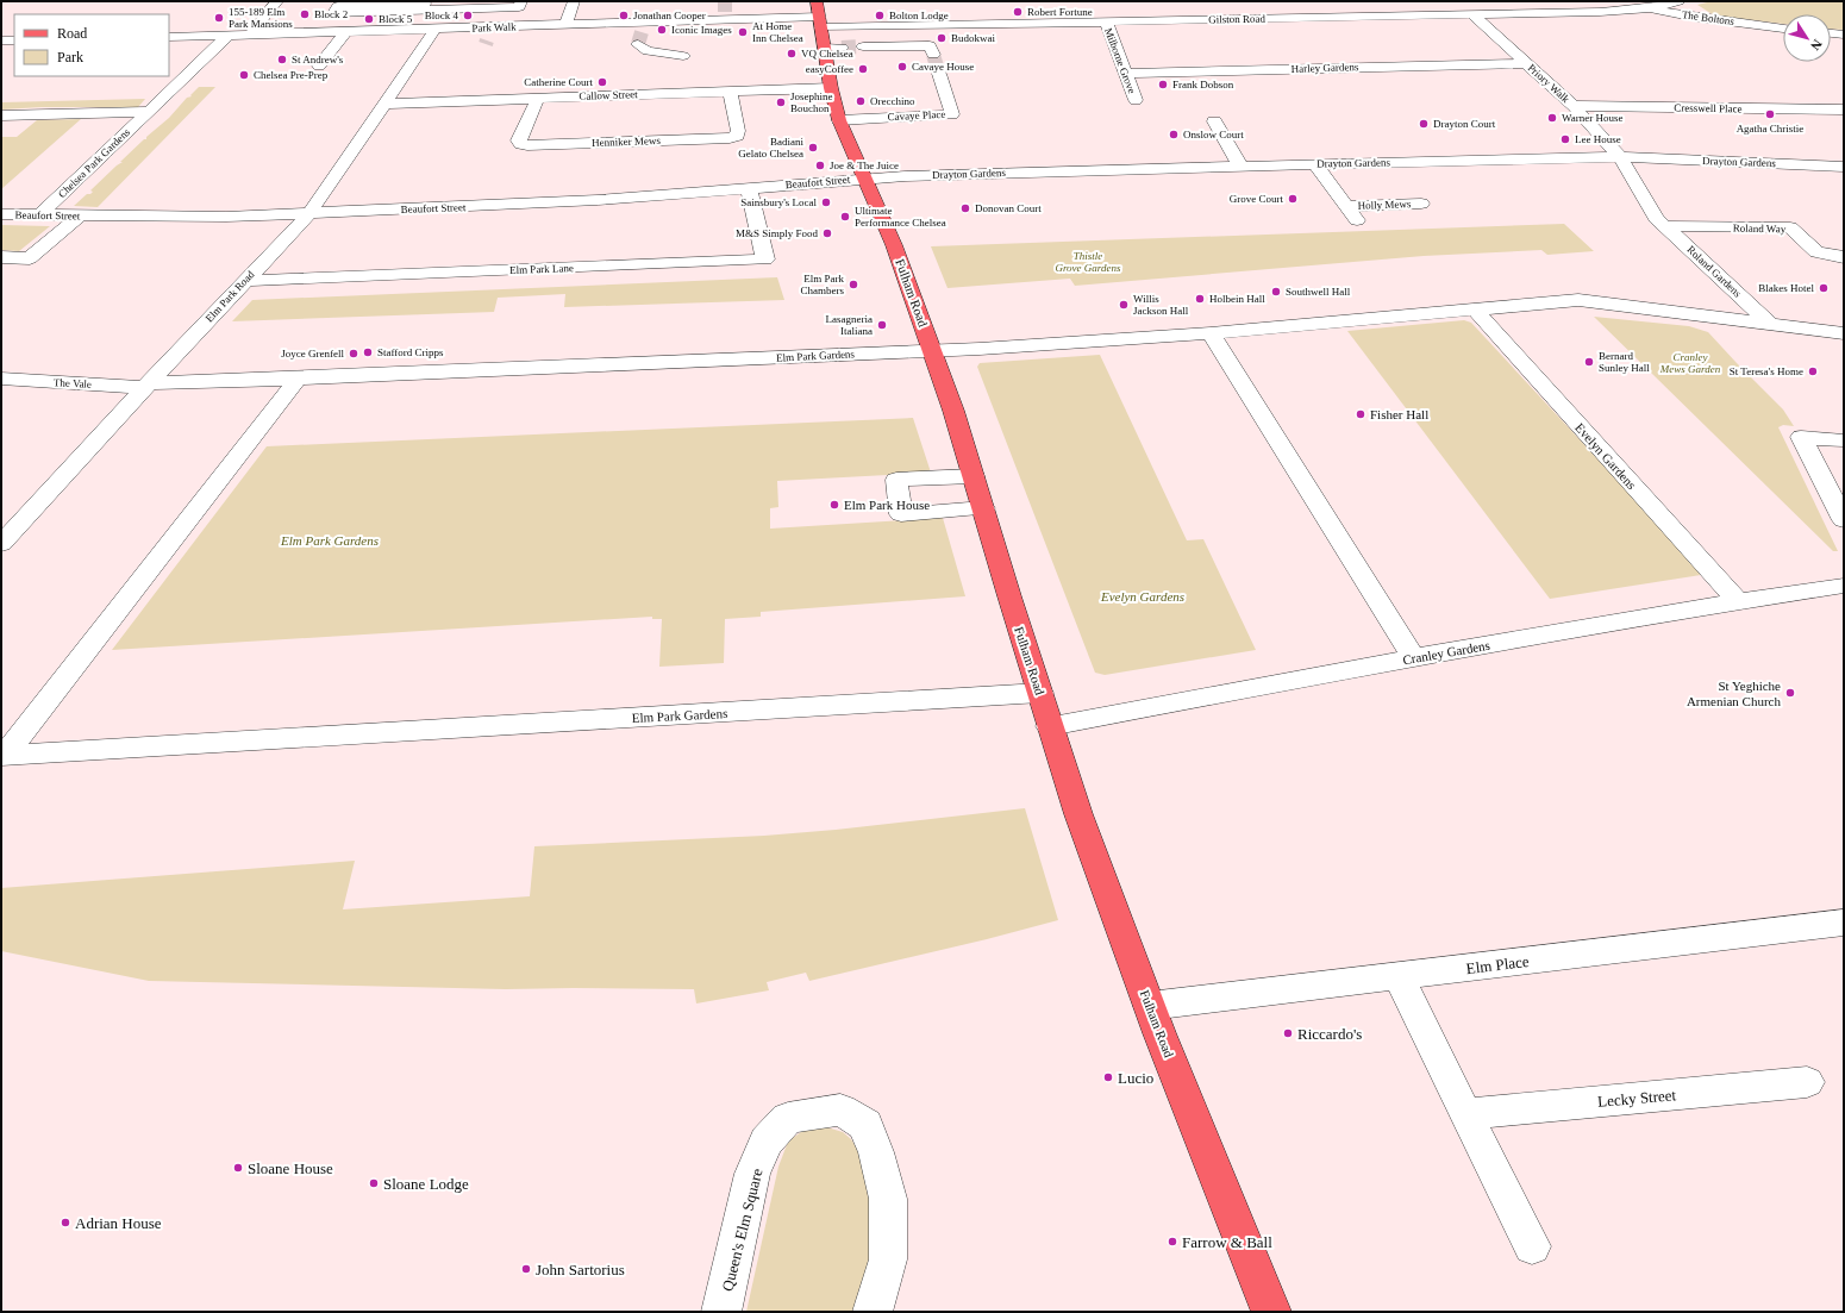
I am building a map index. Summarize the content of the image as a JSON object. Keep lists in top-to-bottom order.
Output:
{
  "streets": {
    "main road": ["Fulham Road"],
    "street": [
      "The Boltons",
      "Gilston Road",
      "Park Walk",
      "Milborne Grove",
      "Harley Gardens",
      "Priory Walk",
      "Callow Street",
      "Cresswell Place",
      "Cavaye Place",
      "Henniker Mews",
      "Drayton Gardens",
      "Chelsea Park Gardens",
      "Beaufort Street",
      "Holly Mews",
      "Roland Way",
      "Elm Park Lane",
      "Roland Gardens",
      "Elm Park Road",
      "Elm Park Gardens",
      "The Vale",
      "Evelyn Gardens",
      "Cranley Gardens",
      "Elm Place",
      "Lecky Street",
      "Queen's Elm Square"
    ]
  },
  "crossings": [
    ["The Boltons", "Gilston Road"],
    ["Gilston Road", "Park Walk"],
    ["Gilston Road", "Milborne Grove"],
    ["Gilston Road", "Priory Walk"],
    ["Gilston Road", "Fulham Road"],
    ["Park Walk", "Chelsea Park Gardens"],
    ["Park Walk", "Fulham Road"],
    ["Park Walk", "Elm Park Road"],
    ["Milborne Grove", "Harley Gardens"],
    ["Harley Gardens", "Priory Walk"],
    ["Priory Walk", "Cresswell Place"],
    ["Priory Walk", "Drayton Gardens"],
    ["Priory Walk", "Roland Gardens"],
    ["Callow Street", "Henniker Mews"],
    ["Callow Street", "Fulham Road"],
    ["Callow Street", "Elm Park Road"],
    ["Cavaye Place", "Fulham Road"],
    ["Drayton Gardens", "Beaufort Street"],
    ["Drayton Gardens", "Holly Mews"],
    ["Drayton Gardens", "Roland Gardens"],
    ["Drayton Gardens", "Fulham Road"],
    ["Chelsea Park Gardens", "Beaufort Street"],
    ["Beaufort Street", "Elm Park Lane"],
    ["Beaufort Street", "Fulham Road"],
    ["Beaufort Street", "Elm Park Road"],
    ["Roland Way", "Roland Gardens"],
    ["Elm Park Lane", "Elm Park Road"],
    ["Fulham Road", "Elm Park Gardens"],
    ["Fulham Road", "Cranley Gardens"],
    ["Fulham Road", "Elm Place"],
    ["Elm Park Road", "Elm Park Gardens"],
    ["Elm Park Road", "The Vale"],
    ["Elm Park Gardens", "The Vale"],
    ["Evelyn Gardens", "Cranley Gardens"]
  ],
  "parks": [
    "Thistle Grove Gardens",
    "Cranley Mews Garden",
    "Elm Park Gardens",
    "Evelyn Gardens"
  ],
  "places": [
    "Robert Fortune",
    "Block 2",
    "Block 4",
    "Jonathan Cooper",
    "Bolton Lodge",
    "155-189 Elm Park Mansions",
    "Block 5",
    "Iconic Images",
    "At Home Inn Chelsea",
    "Budokwai",
    "VQ Chelsea",
    "St Andrew's",
    "Cavaye House",
    "easyCoffee",
    "Chelsea Pre-Prep",
    "Catherine Court",
    "Frank Dobson",
    "Orecchino",
    "Josephine Bouchon",
    "Agatha Christie",
    "Warner House",
    "Drayton Court",
    "Onslow Court",
    "Lee House",
    "Badiani Gelato Chelsea",
    "Joe & The Juice",
    "Grove Court",
    "Sainsbury's Local",
    "Donovan Court",
    "Ultimate Performance Chelsea",
    "M&S Simply Food",
    "Elm Park Chambers",
    "Blakes Hotel",
    "Southwell Hall",
    "Holbein Hall",
    "Willis Jackson Hall",
    "Lasagneria Italiana",
    "Stafford Cripps",
    "Joyce Grenfell",
    "Bernard Sunley Hall",
    "St Teresa's Home",
    "Fisher Hall",
    "Elm Park House",
    "St Yeghiche Armenian Church",
    "Riccardo's",
    "Lucio",
    "Sloane House",
    "Sloane Lodge",
    "Adrian House",
    "Farrow & Ball",
    "John Sartorius"
  ],
  "legend": ["Road", "Park"],
  "north": "bottom right"
}
